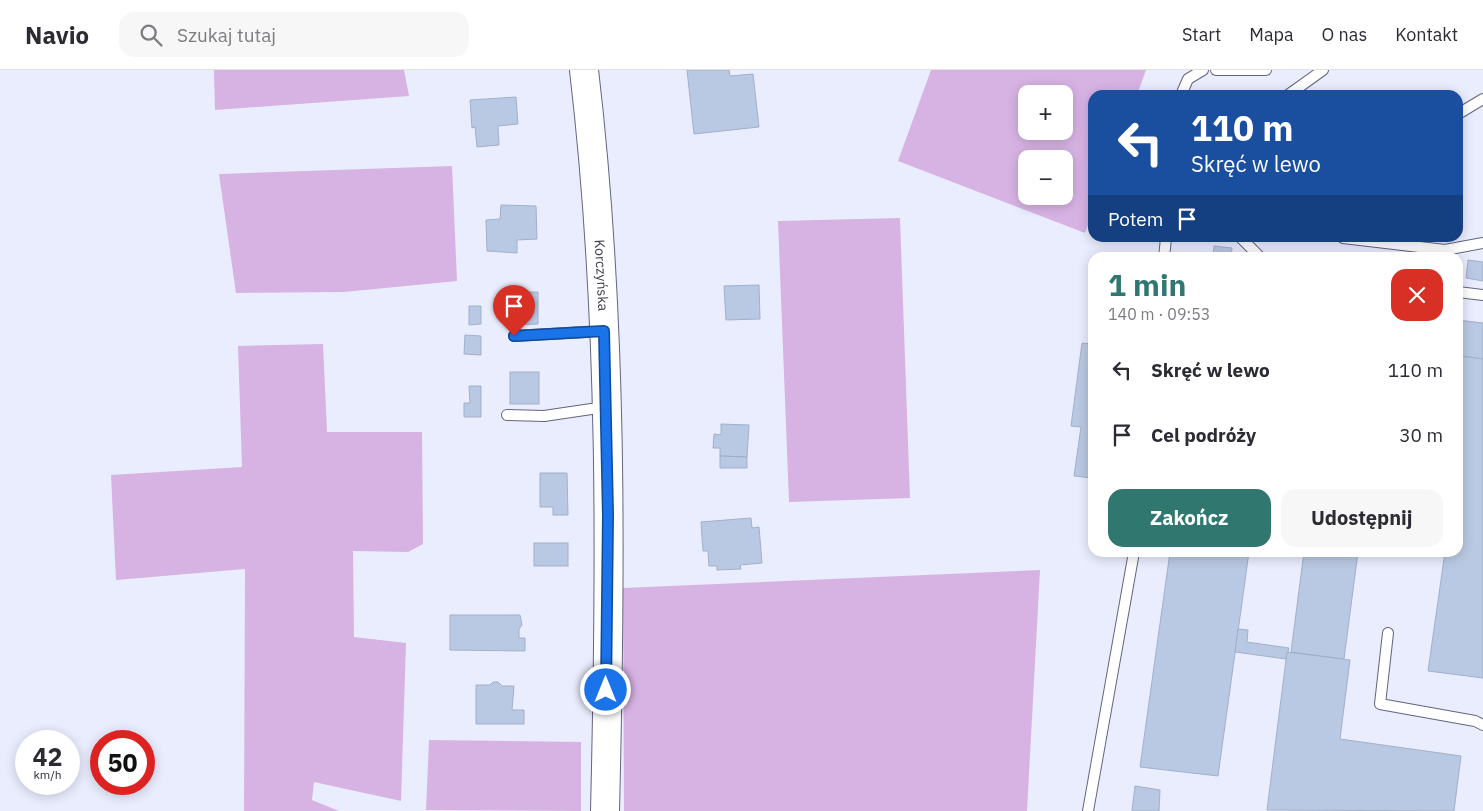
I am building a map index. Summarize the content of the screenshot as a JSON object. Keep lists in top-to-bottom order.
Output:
{
  "streets": {
    "main road": ["Korczyńska"]
  },
  "page": {
    "header": "Navio",
    "search": "Szukaj tutaj",
    "nav": [
      "Start",
      "Mapa",
      "O nas",
      "Kontakt"
    ],
    "map_buttons": ["+", "−"],
    "turn": ["110 m", "Skręć w lewo"],
    "then": "Potem",
    "heading": ["1 min", "140 m · 09:53"],
    "list": [
      {
        "name": "Skręć w lewo",
        "value": "110 m"
      },
      {
        "name": "Cel podróży",
        "value": "30 m"
      }
    ],
    "buttons": ["Zakończ", "Udostępnij"],
    "speed": "42 km/h",
    "limit": "50"
  }
}
